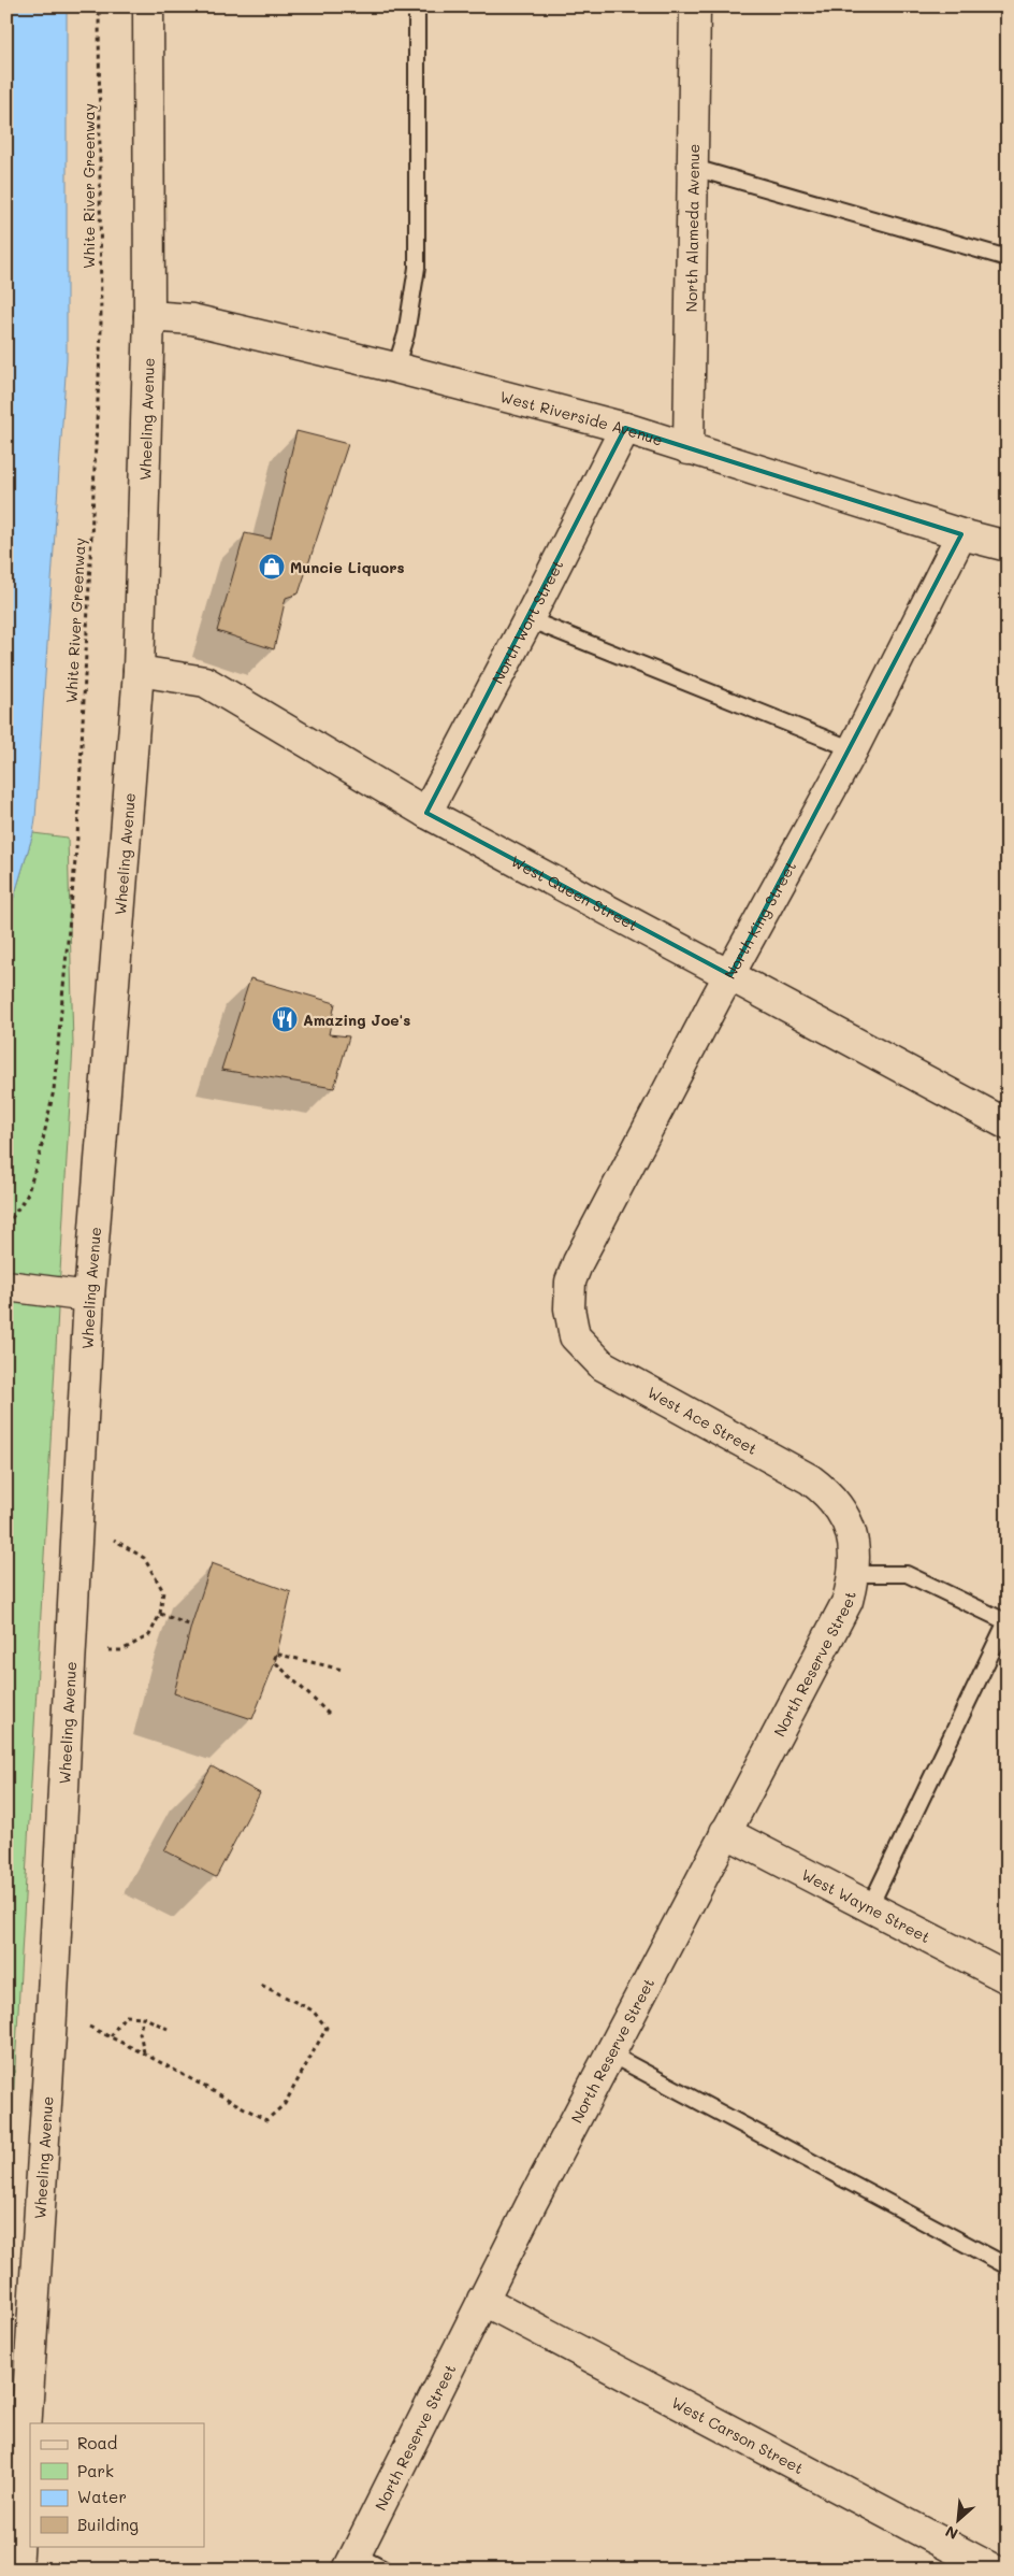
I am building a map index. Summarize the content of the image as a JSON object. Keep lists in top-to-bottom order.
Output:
{
  "streets": {
    "street": [
      "North Alameda Avenue",
      "West Riverside Avenue",
      "Wheeling Avenue",
      "North Wort Street",
      "West Queen Street",
      "North King Street",
      "West Ace Street",
      "North Reserve Street",
      "West Wayne Street",
      "West Carson Street"
    ],
    "path": ["White River Greenway"]
  },
  "crossings": [
    ["North Alameda Avenue", "West Riverside Avenue"],
    ["West Riverside Avenue", "Wheeling Avenue"],
    ["West Riverside Avenue", "North Wort Street"],
    ["West Riverside Avenue", "North King Street"],
    ["Wheeling Avenue", "West Queen Street"],
    ["North Wort Street", "West Queen Street"],
    ["West Queen Street", "North King Street"],
    ["North King Street", "West Ace Street"],
    ["West Ace Street", "North Reserve Street"],
    ["North Reserve Street", "West Wayne Street"],
    ["North Reserve Street", "West Carson Street"]
  ],
  "places": {
    "shop": ["Muncie Liquors"],
    "restaurant": ["Amazing Joe's"]
  },
  "legend": [
    "Road",
    "Park",
    "Water",
    "Building"
  ],
  "north": "bottom left"
}
